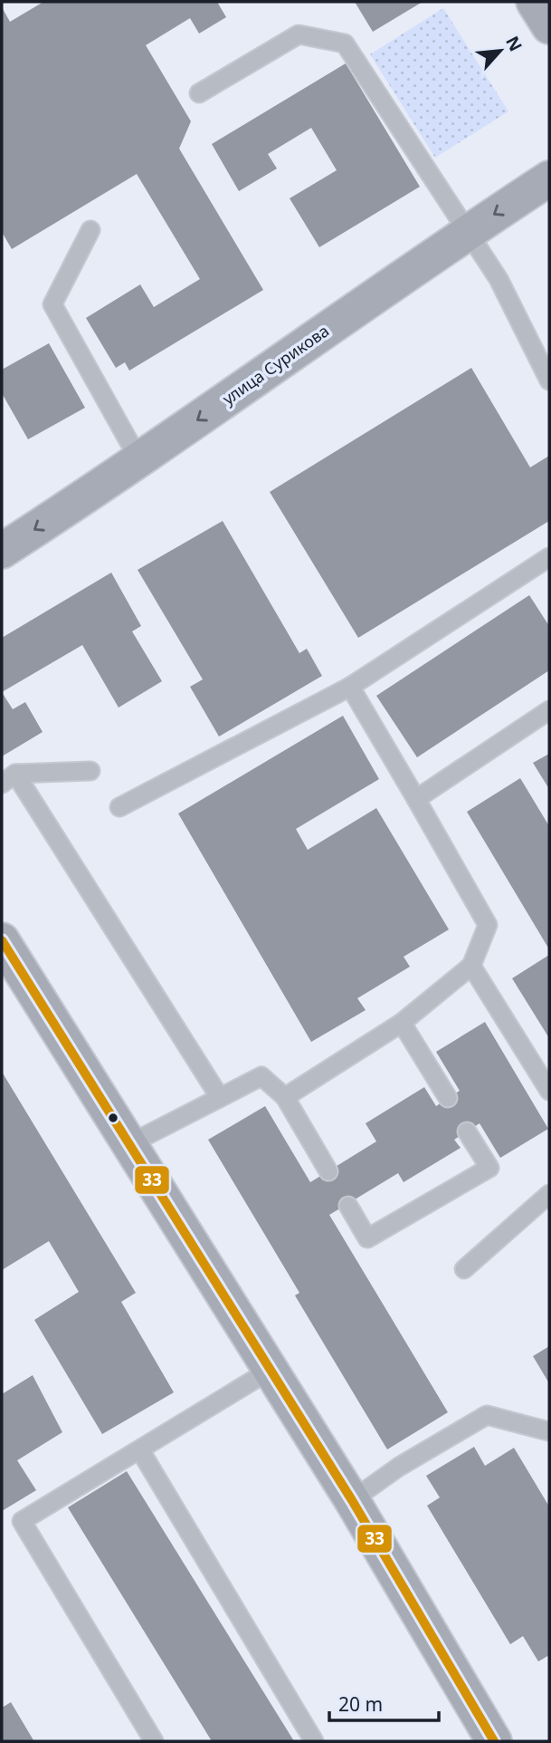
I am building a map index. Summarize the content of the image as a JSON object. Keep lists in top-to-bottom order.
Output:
{
  "streets": {
    "main road": ["улица Сурикова"]
  },
  "one_way": ["улица Сурикова"],
  "lines": ["transit line 33"],
  "scale_bar": "20 m",
  "north": "top right"
}
